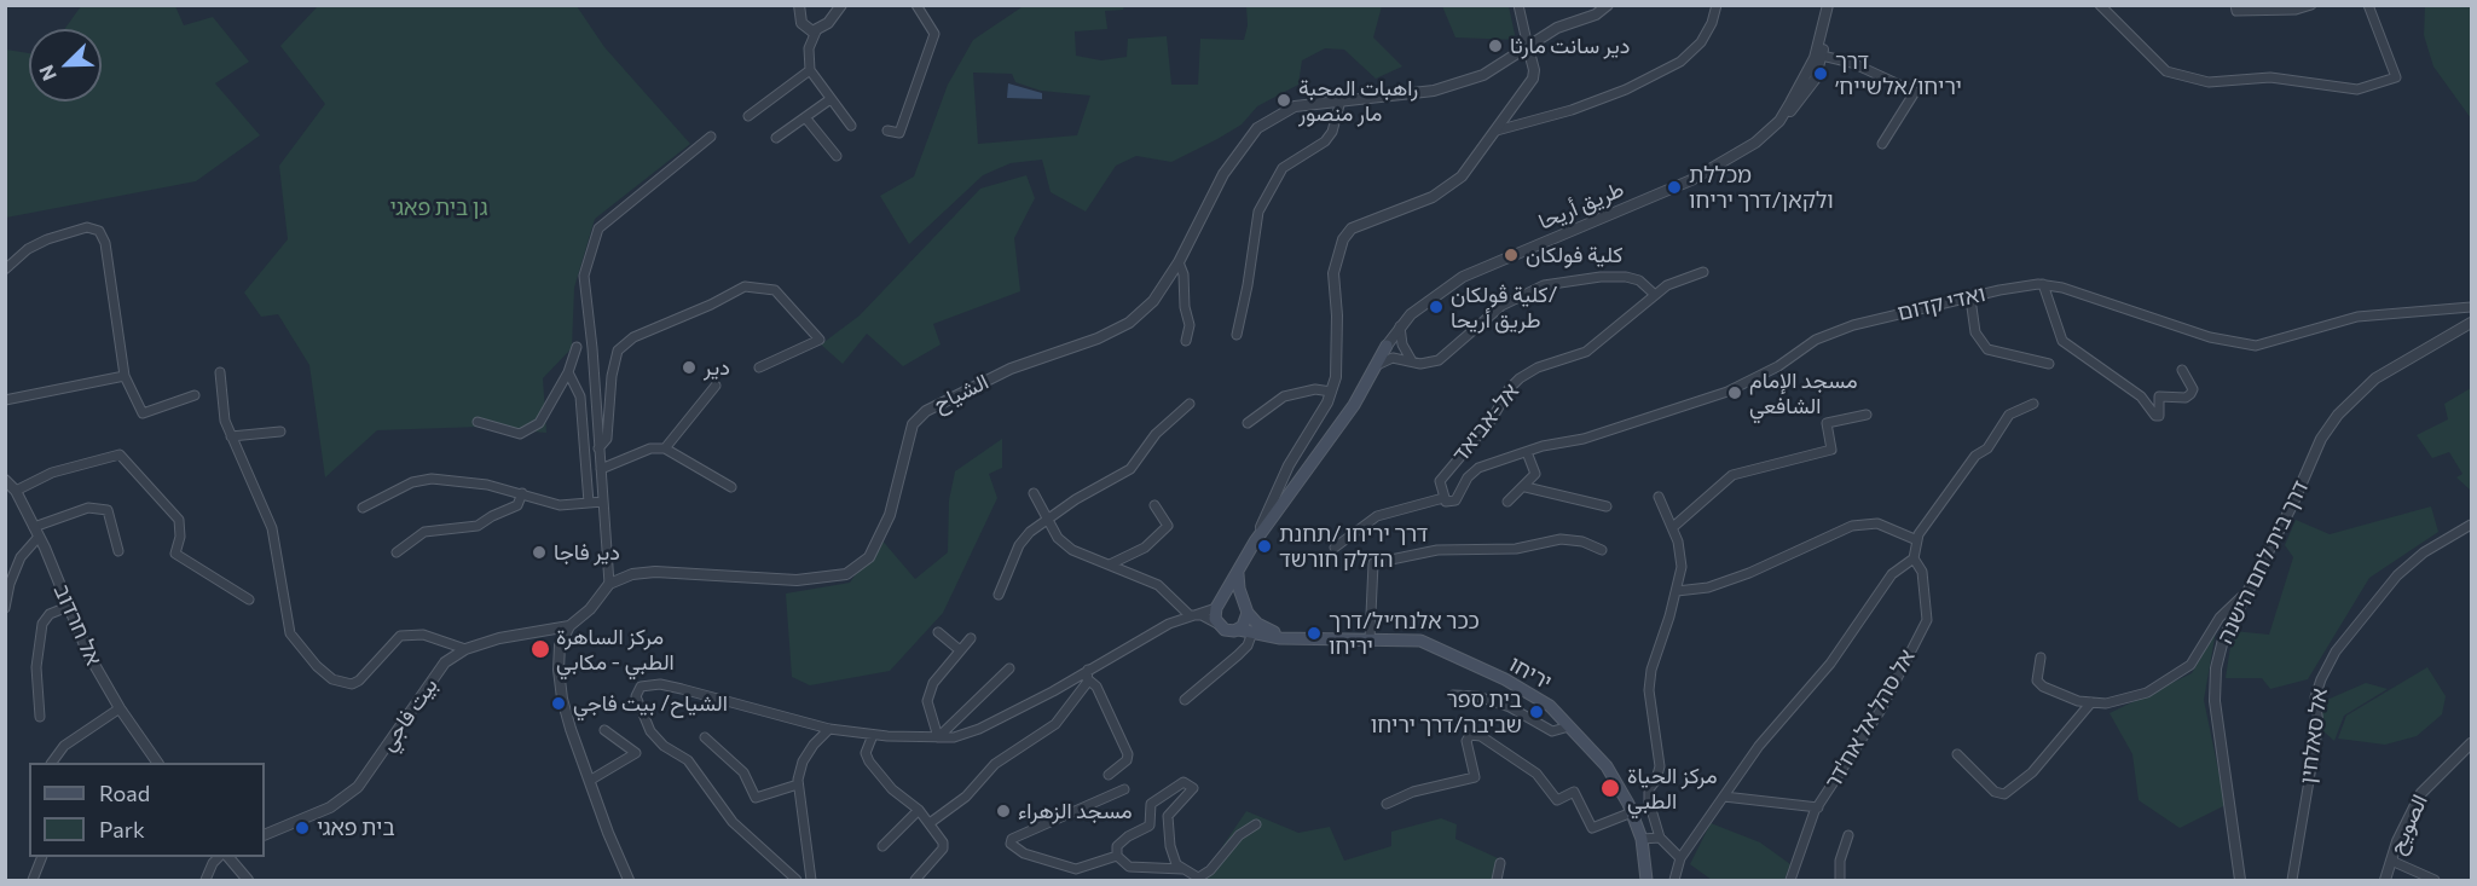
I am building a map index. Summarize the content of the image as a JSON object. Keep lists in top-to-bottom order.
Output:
{
  "streets": {
    "main road": ["طريق أريحا", "יריחו"],
    "street": [
      "ואדי קדום",
      "الشياح",
      "אל-אביאד",
      "דרך בית לחם הישנה",
      "אל חרדוב",
      "بيت فاجي",
      "אל סהל אל אח'דר",
      "אל סאלחין",
      "الصويح"
    ]
  },
  "crossings": [
    ["ואדי קדום", "אל-אביאד"]
  ],
  "parks": ["גן בית פאגי"],
  "places": [
    "دير سانت مارثا",
    "דרך יריחו/אלשייח׳",
    "راهبات المحبة مار منصور",
    "מכללת ולקאן/דרך יריחו",
    "كلية فولكان",
    "كلية ڤولكان/ طريق أريحا",
    "دير",
    "مسجد الإمام الشافعي",
    "דרך יריחו /תחנת הדלק חורשד",
    "دير فاجا",
    "ככר אלנח׳יל/דרך יריחו",
    "مركز الساهرة الطبي - مكابي",
    "الشياح/ بيت فاجي",
    "בית ספר שביבה/דרך יריחו",
    "مركز الحياة الطبي",
    "مسجد الزهراء",
    "בית פאגי"
  ],
  "legend": ["Road", "Park"],
  "north": "bottom left"
}
